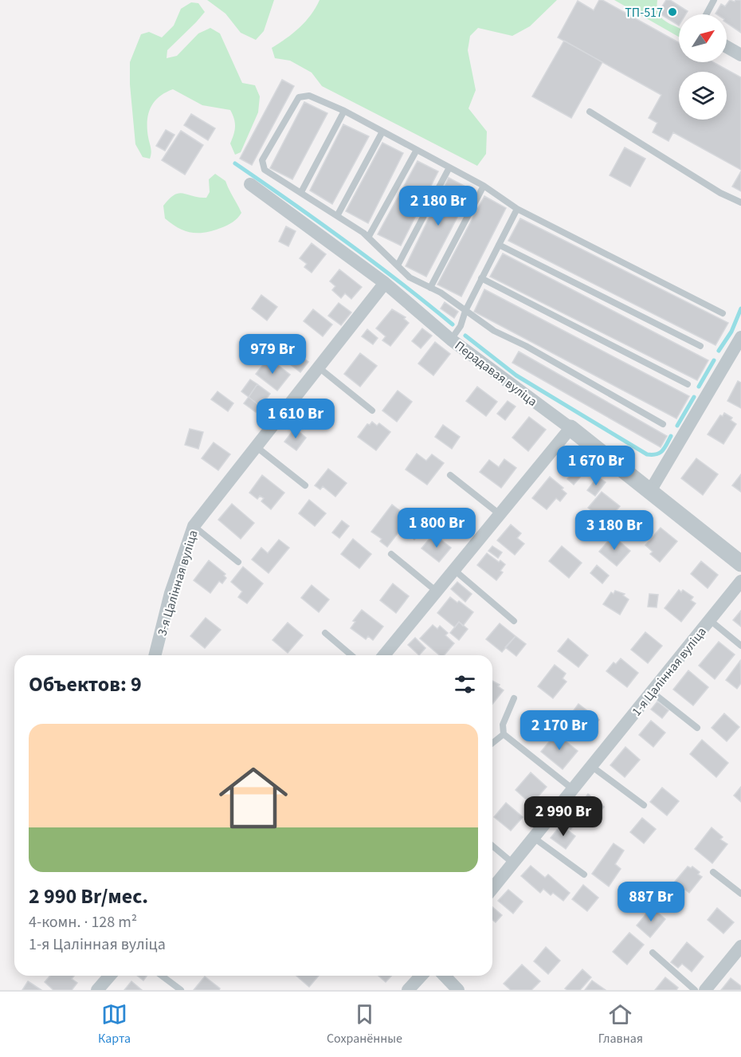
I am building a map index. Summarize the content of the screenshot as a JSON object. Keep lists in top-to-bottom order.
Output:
{
  "streets": {
    "street": ["Перадавая вуліца", "3-я Цалінная вуліца", "1-я Цалінная вуліца"]
  },
  "crossings": [
    ["Перадавая вуліца", "3-я Цалінная вуліца"]
  ],
  "places": ["ТП-517"],
  "north": "top right",
  "page": {
    "price": [
      "2 180 Br",
      "979 Br",
      "1 610 Br",
      "1 670 Br",
      "1 800 Br",
      "3 180 Br",
      "2 170 Br",
      "2 990 Br",
      "887 Br"
    ],
    "heading": "Объектов: 9",
    "list": [
      {
        "name": "2 990 Br/мес.",
        "note": "4-комн. · 128 m² · 1-я Цалінная вуліца"
      }
    ],
    "tabs": ["Карта", "Сохранённые", "Главная"]
  }
}
